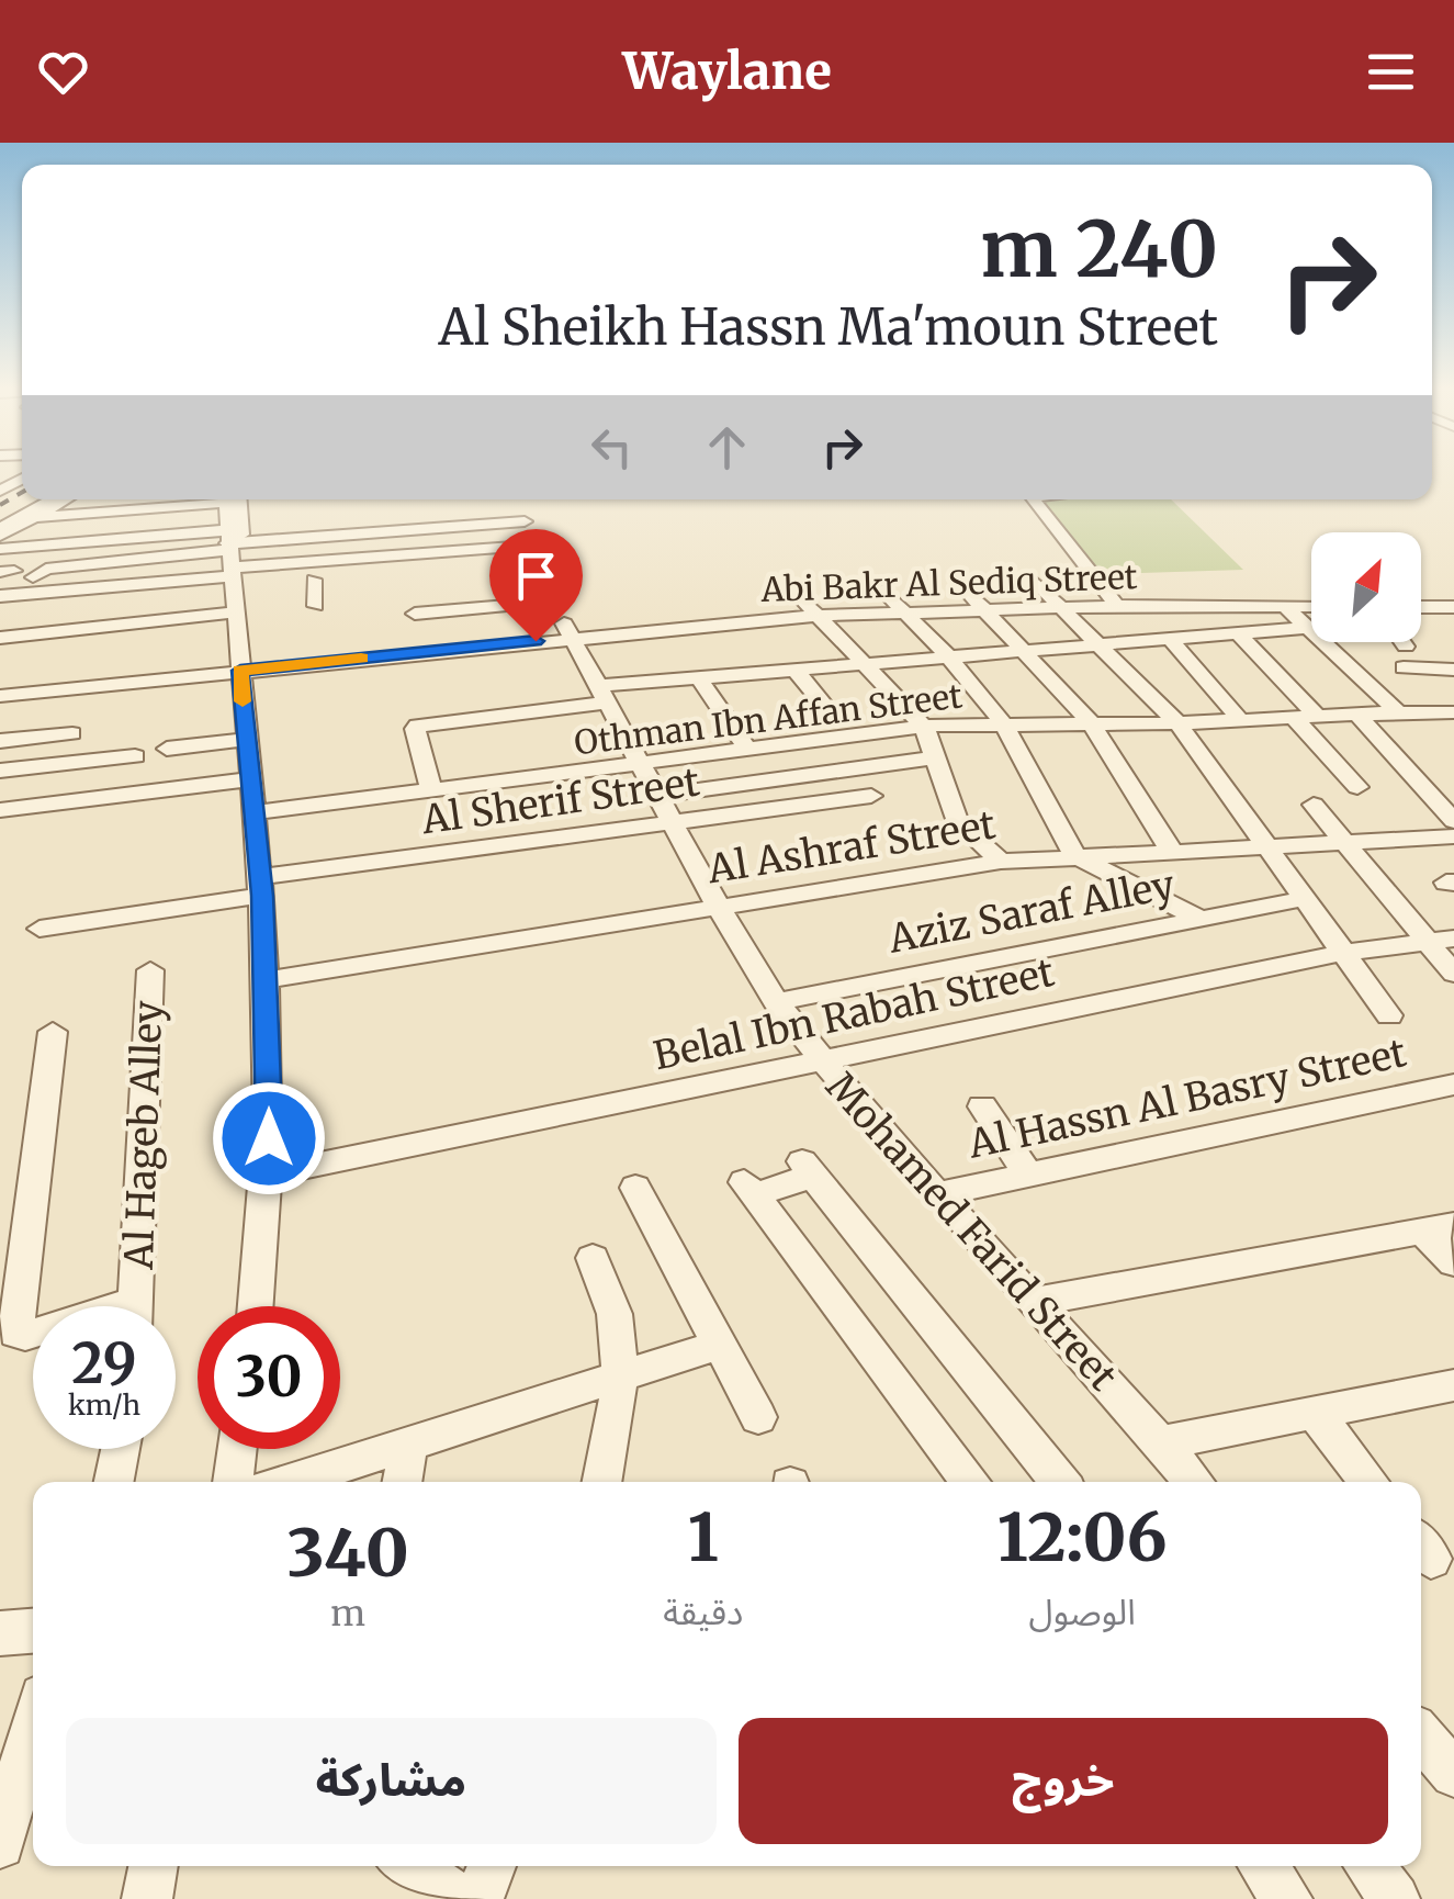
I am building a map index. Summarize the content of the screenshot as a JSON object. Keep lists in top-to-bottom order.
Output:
{
  "streets": {
    "street": [
      "Abi Bakr Al Sediq Street",
      "Othman Ibn Affan Street",
      "Al Sherif Street",
      "Al Ashraf Street",
      "Aziz Saraf Alley",
      "Belal Ibn Rabah Street",
      "Al Hassn Al Basry Street",
      "Al Hageb Alley",
      "Mohamed Farid Street"
    ]
  },
  "crossings": [
    ["Abi Bakr Al Sediq Street", "Mohamed Farid Street"],
    ["Othman Ibn Affan Street", "Mohamed Farid Street"],
    ["Al Sherif Street", "Mohamed Farid Street"],
    ["Al Ashraf Street", "Mohamed Farid Street"],
    ["Aziz Saraf Alley", "Mohamed Farid Street"],
    ["Belal Ibn Rabah Street", "Mohamed Farid Street"],
    ["Al Hassn Al Basry Street", "Mohamed Farid Street"]
  ],
  "north": "top right",
  "page": {
    "header": "Waylane",
    "turn": ["240 m", "Al Sheikh Hassn Ma'moun Street"],
    "speed": "29 km/h",
    "limit": "30",
    "eta": [
      "12:06",
      "الوصول",
      "1",
      "دقيقة",
      "340",
      "m"
    ],
    "buttons": ["خروج", "مشاركة"]
  }
}
